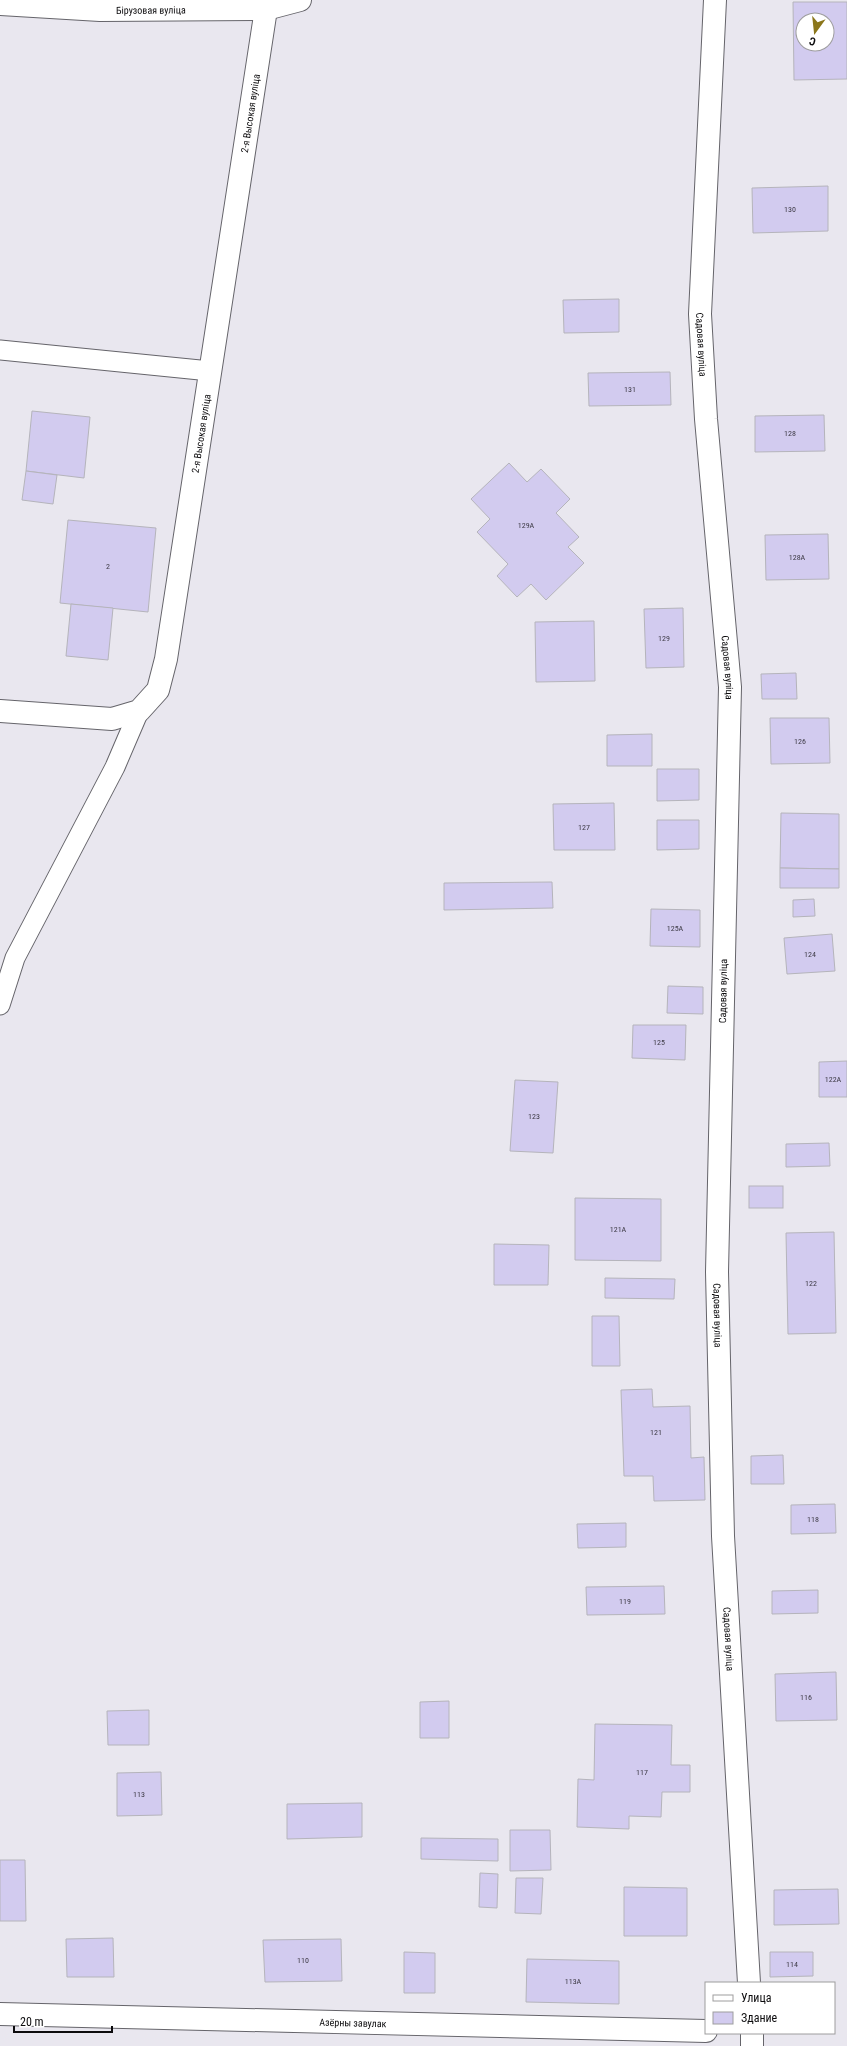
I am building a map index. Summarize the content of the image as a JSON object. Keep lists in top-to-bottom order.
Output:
{
  "streets": {
    "street": [
      "Бірузовая вуліца",
      "2-я Высокая вуліца",
      "Садовая вуліца",
      "Азёрны завулак"
    ]
  },
  "crossings": [
    ["Бірузовая вуліца", "2-я Высокая вуліца"]
  ],
  "house_numbers": [
    "130",
    "131",
    "128",
    "129А",
    "128А",
    "2",
    "129",
    "126",
    "127",
    "125А",
    "124",
    "125",
    "122А",
    "123",
    "121А",
    "122",
    "121",
    "118",
    "119",
    "116",
    "117",
    "113",
    "110",
    "114",
    "113А"
  ],
  "legend": ["Улица", "Здание"],
  "scale_bar": "20 m",
  "north": "bottom"
}
